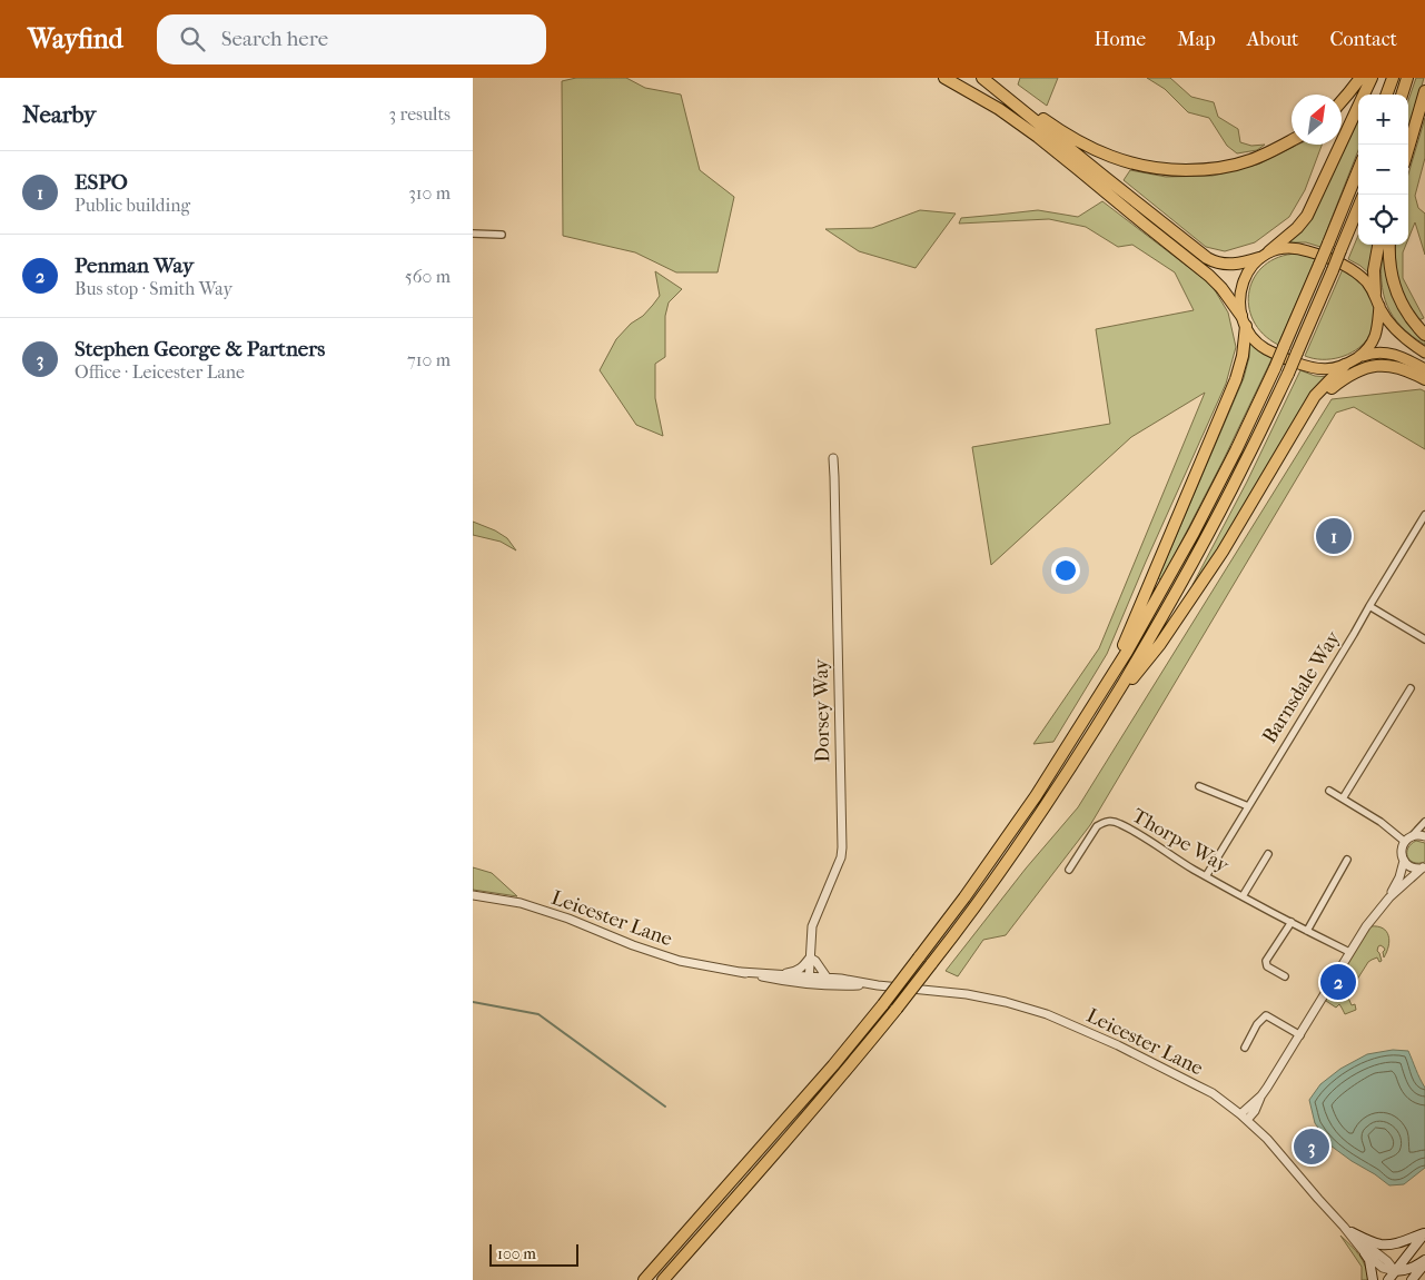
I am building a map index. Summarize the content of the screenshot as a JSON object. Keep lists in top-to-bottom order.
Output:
{
  "streets": {
    "street": [
      "Barnsdale Way",
      "Dorsey Way",
      "Thorpe Way",
      "Leicester Lane"
    ]
  },
  "crossings": [
    ["Barnsdale Way", "Thorpe Way"],
    ["Dorsey Way", "Leicester Lane"]
  ],
  "scale_bar": "100 m",
  "north": "top right",
  "page": {
    "header": "Wayfind",
    "search": "Search here",
    "nav": [
      "Home",
      "Map",
      "About",
      "Contact"
    ],
    "heading": ["Nearby", "3 results"],
    "map_buttons": ["+", "−"],
    "list": [
      {
        "mark": "1",
        "name": "ESPO",
        "note": "Public building",
        "value": "310 m"
      },
      {
        "mark": "2",
        "name": "Penman Way",
        "note": "Bus stop · Smith Way",
        "value": "560 m"
      },
      {
        "mark": "3",
        "name": "Stephen George & Partners",
        "note": "Office · Leicester Lane",
        "value": "710 m"
      }
    ],
    "pins": ["1", "2", "3"],
    "scale": "100 m"
  }
}
